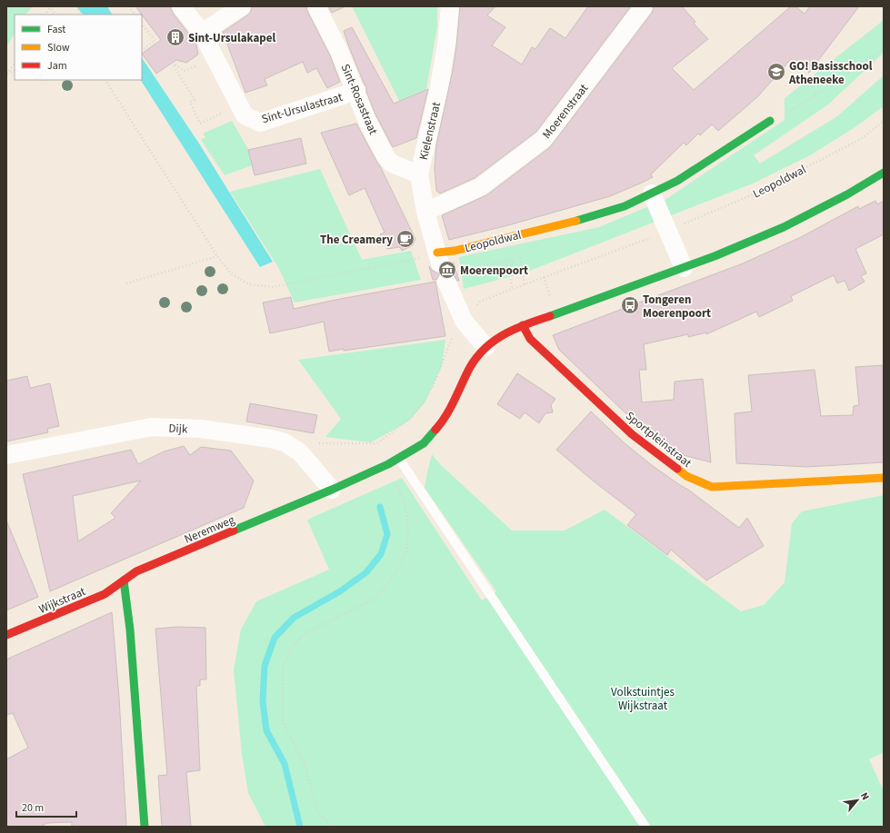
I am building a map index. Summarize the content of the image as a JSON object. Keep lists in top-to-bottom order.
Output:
{
  "streets": {
    "street": [
      "Sint-Rosastraat",
      "Sint-Ursulastraat",
      "Moerenstraat",
      "Kielenstraat",
      "Leopoldwal",
      "Dijk",
      "Sportpleinstraat",
      "Neremweg",
      "Wijkstraat"
    ]
  },
  "crossings": [
    ["Sint-Rosastraat", "Sint-Ursulastraat"],
    ["Sint-Rosastraat", "Kielenstraat"],
    ["Moerenstraat", "Kielenstraat"],
    ["Kielenstraat", "Leopoldwal"],
    ["Leopoldwal", "Dijk"],
    ["Dijk", "Neremweg"],
    ["Neremweg", "Wijkstraat"]
  ],
  "parks": ["Volkstuintjes Wijkstraat"],
  "places": {
    "building": ["Sint-Ursulakapel"],
    "school or university": ["GO! Basisschool Atheneeke"],
    "cafe": ["The Creamery"],
    "museum": ["Moerenpoort"],
    "bus stop": ["Tongeren Moerenpoort"]
  },
  "legend": ["Fast", "Slow", "Jam"],
  "scale_bar": "20 m",
  "north": "top right"
}
